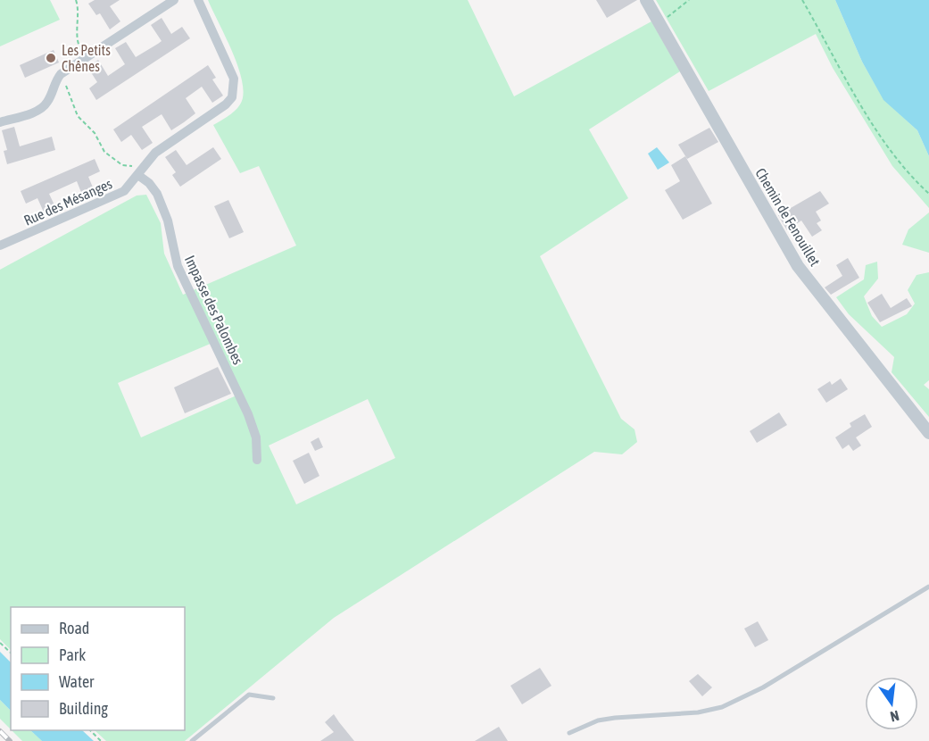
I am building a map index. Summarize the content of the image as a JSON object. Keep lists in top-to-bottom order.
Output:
{
  "streets": {
    "street": ["Rue des Mésanges", "Chemin de Fenouillet", "Impasse des Palombes"]
  },
  "crossings": [
    ["Rue des Mésanges", "Impasse des Palombes"]
  ],
  "places": ["Les Petits Chênes"],
  "legend": [
    "Road",
    "Park",
    "Water",
    "Building"
  ],
  "north": "bottom"
}
